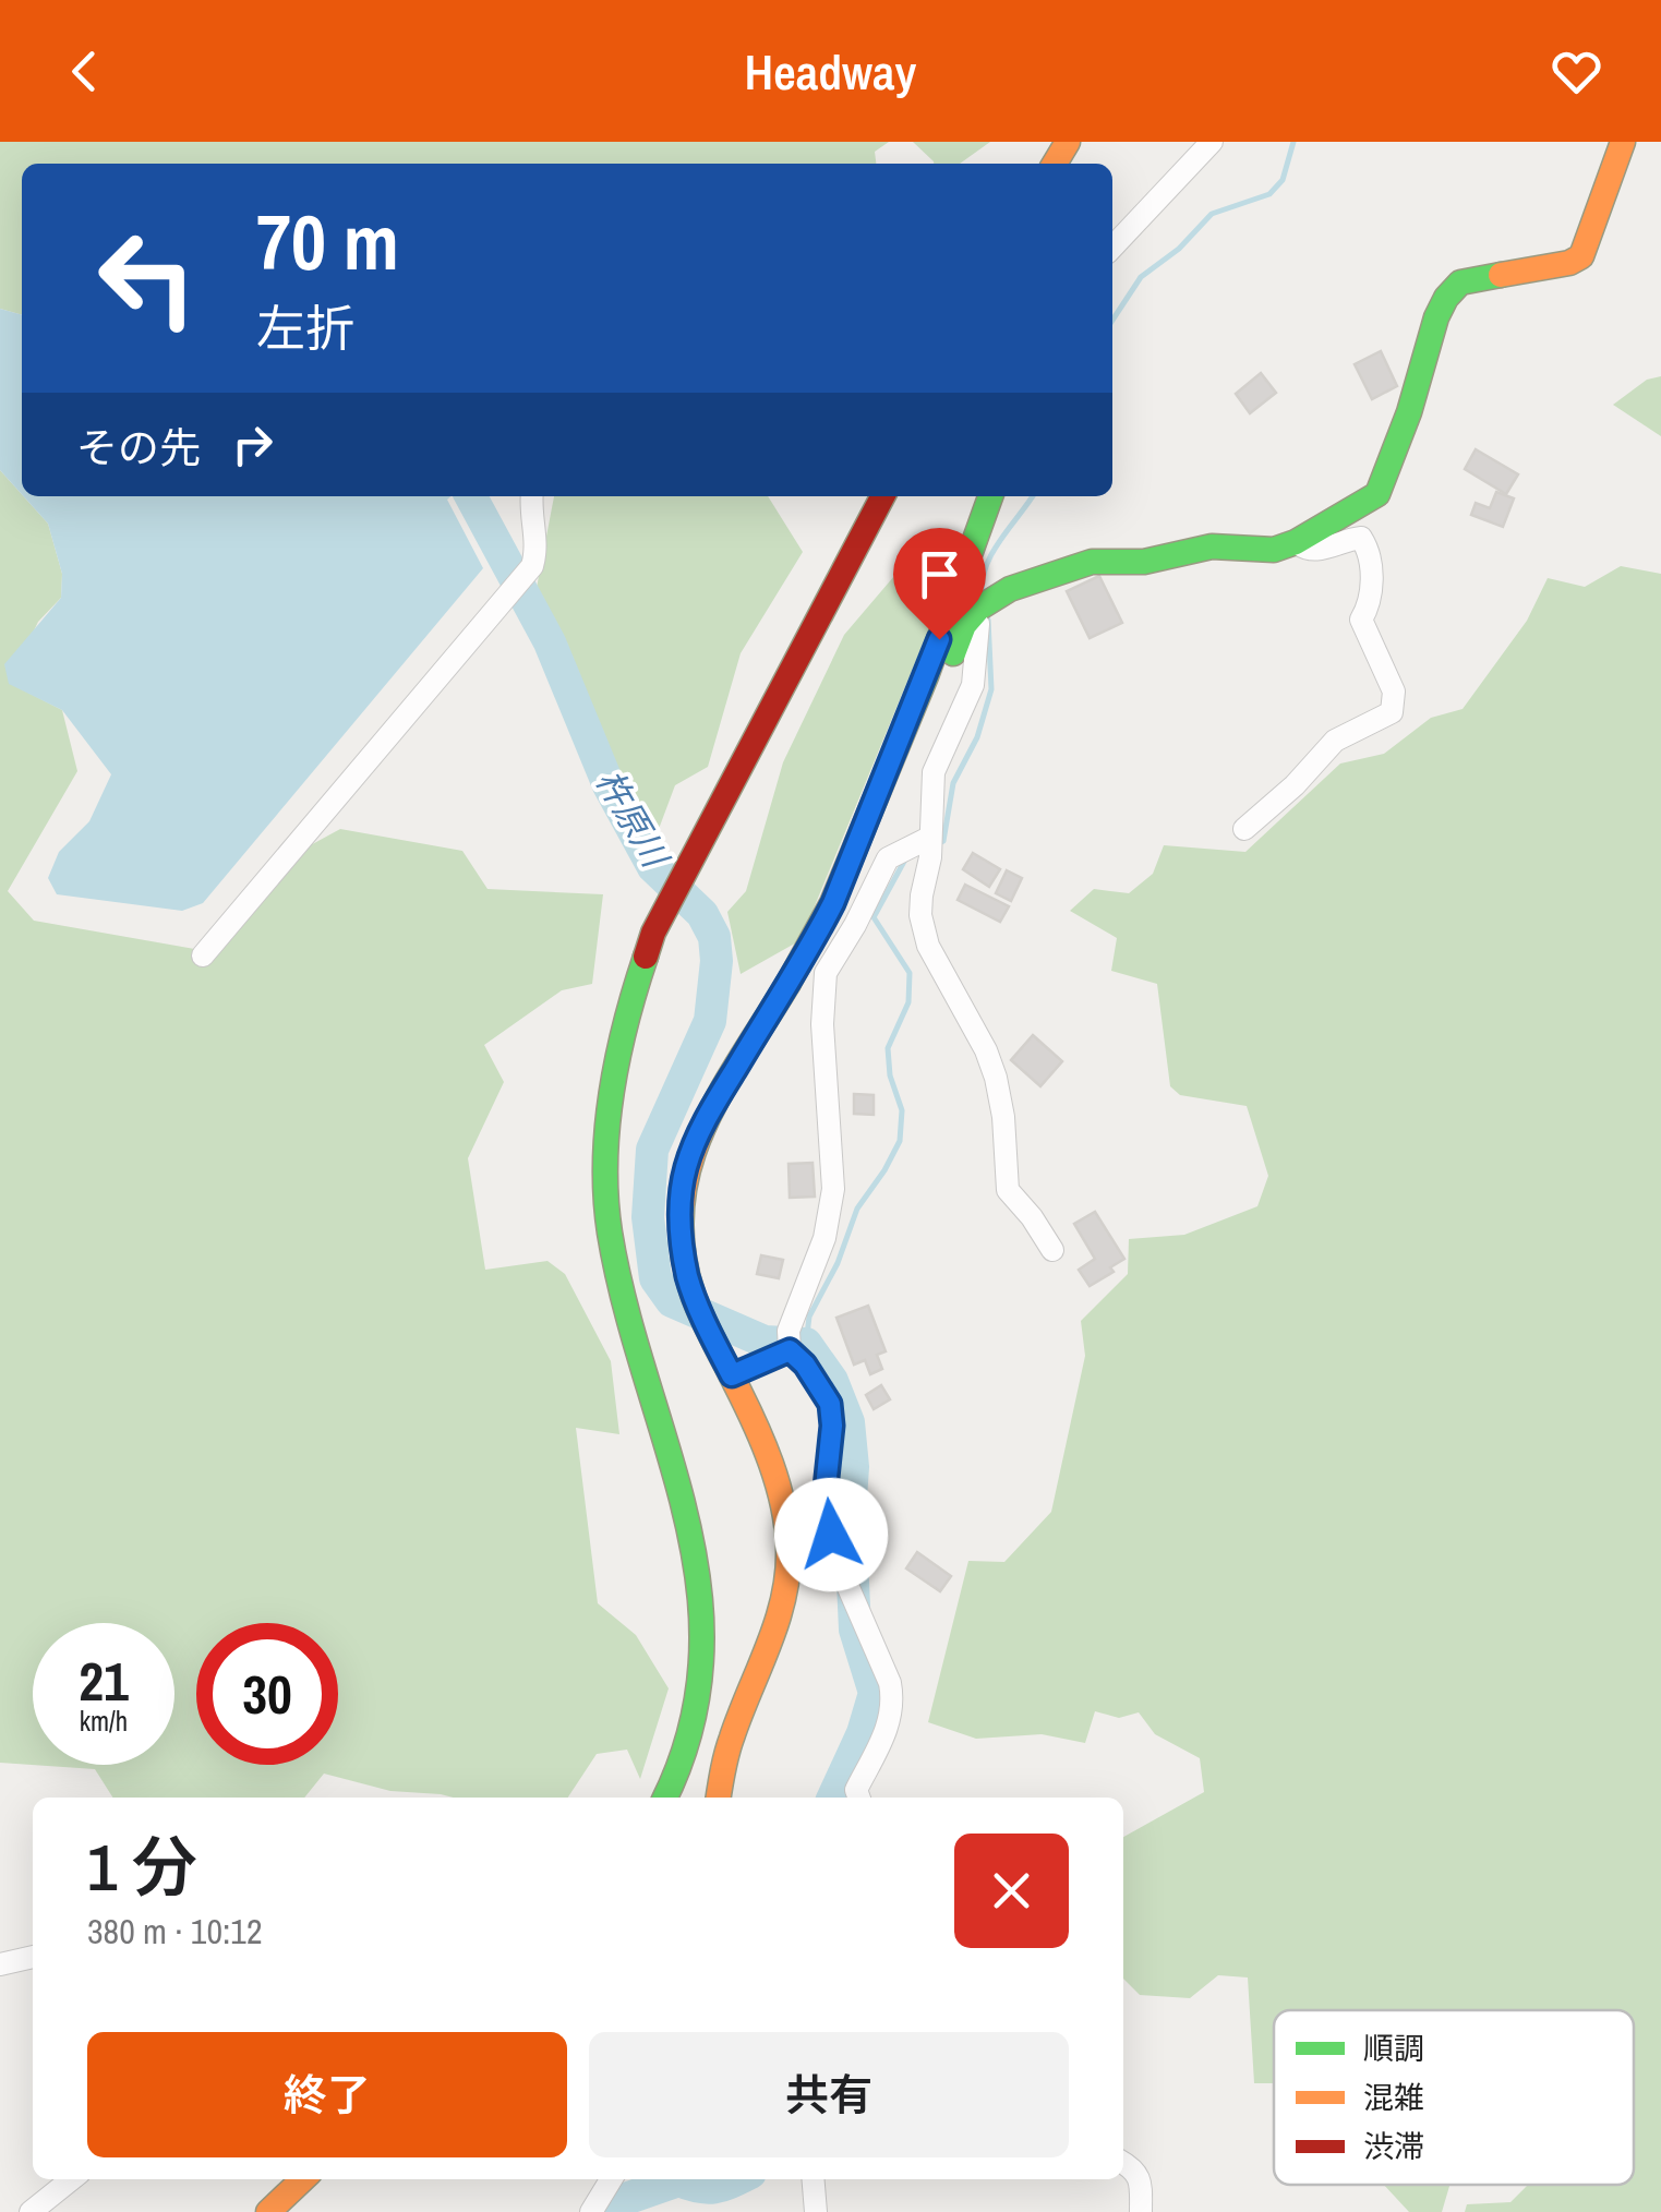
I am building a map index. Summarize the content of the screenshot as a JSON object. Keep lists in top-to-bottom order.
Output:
{
  "water": ["杵原川"],
  "legend": ["順調", "混雑", "渋滞"],
  "page": {
    "header": "Headway",
    "turn": ["70 m", "左折"],
    "then": "その先",
    "speed": "21 km/h",
    "limit": "30",
    "heading": ["1 分", "380 m · 10:12"],
    "buttons": ["終了", "共有"]
  }
}
